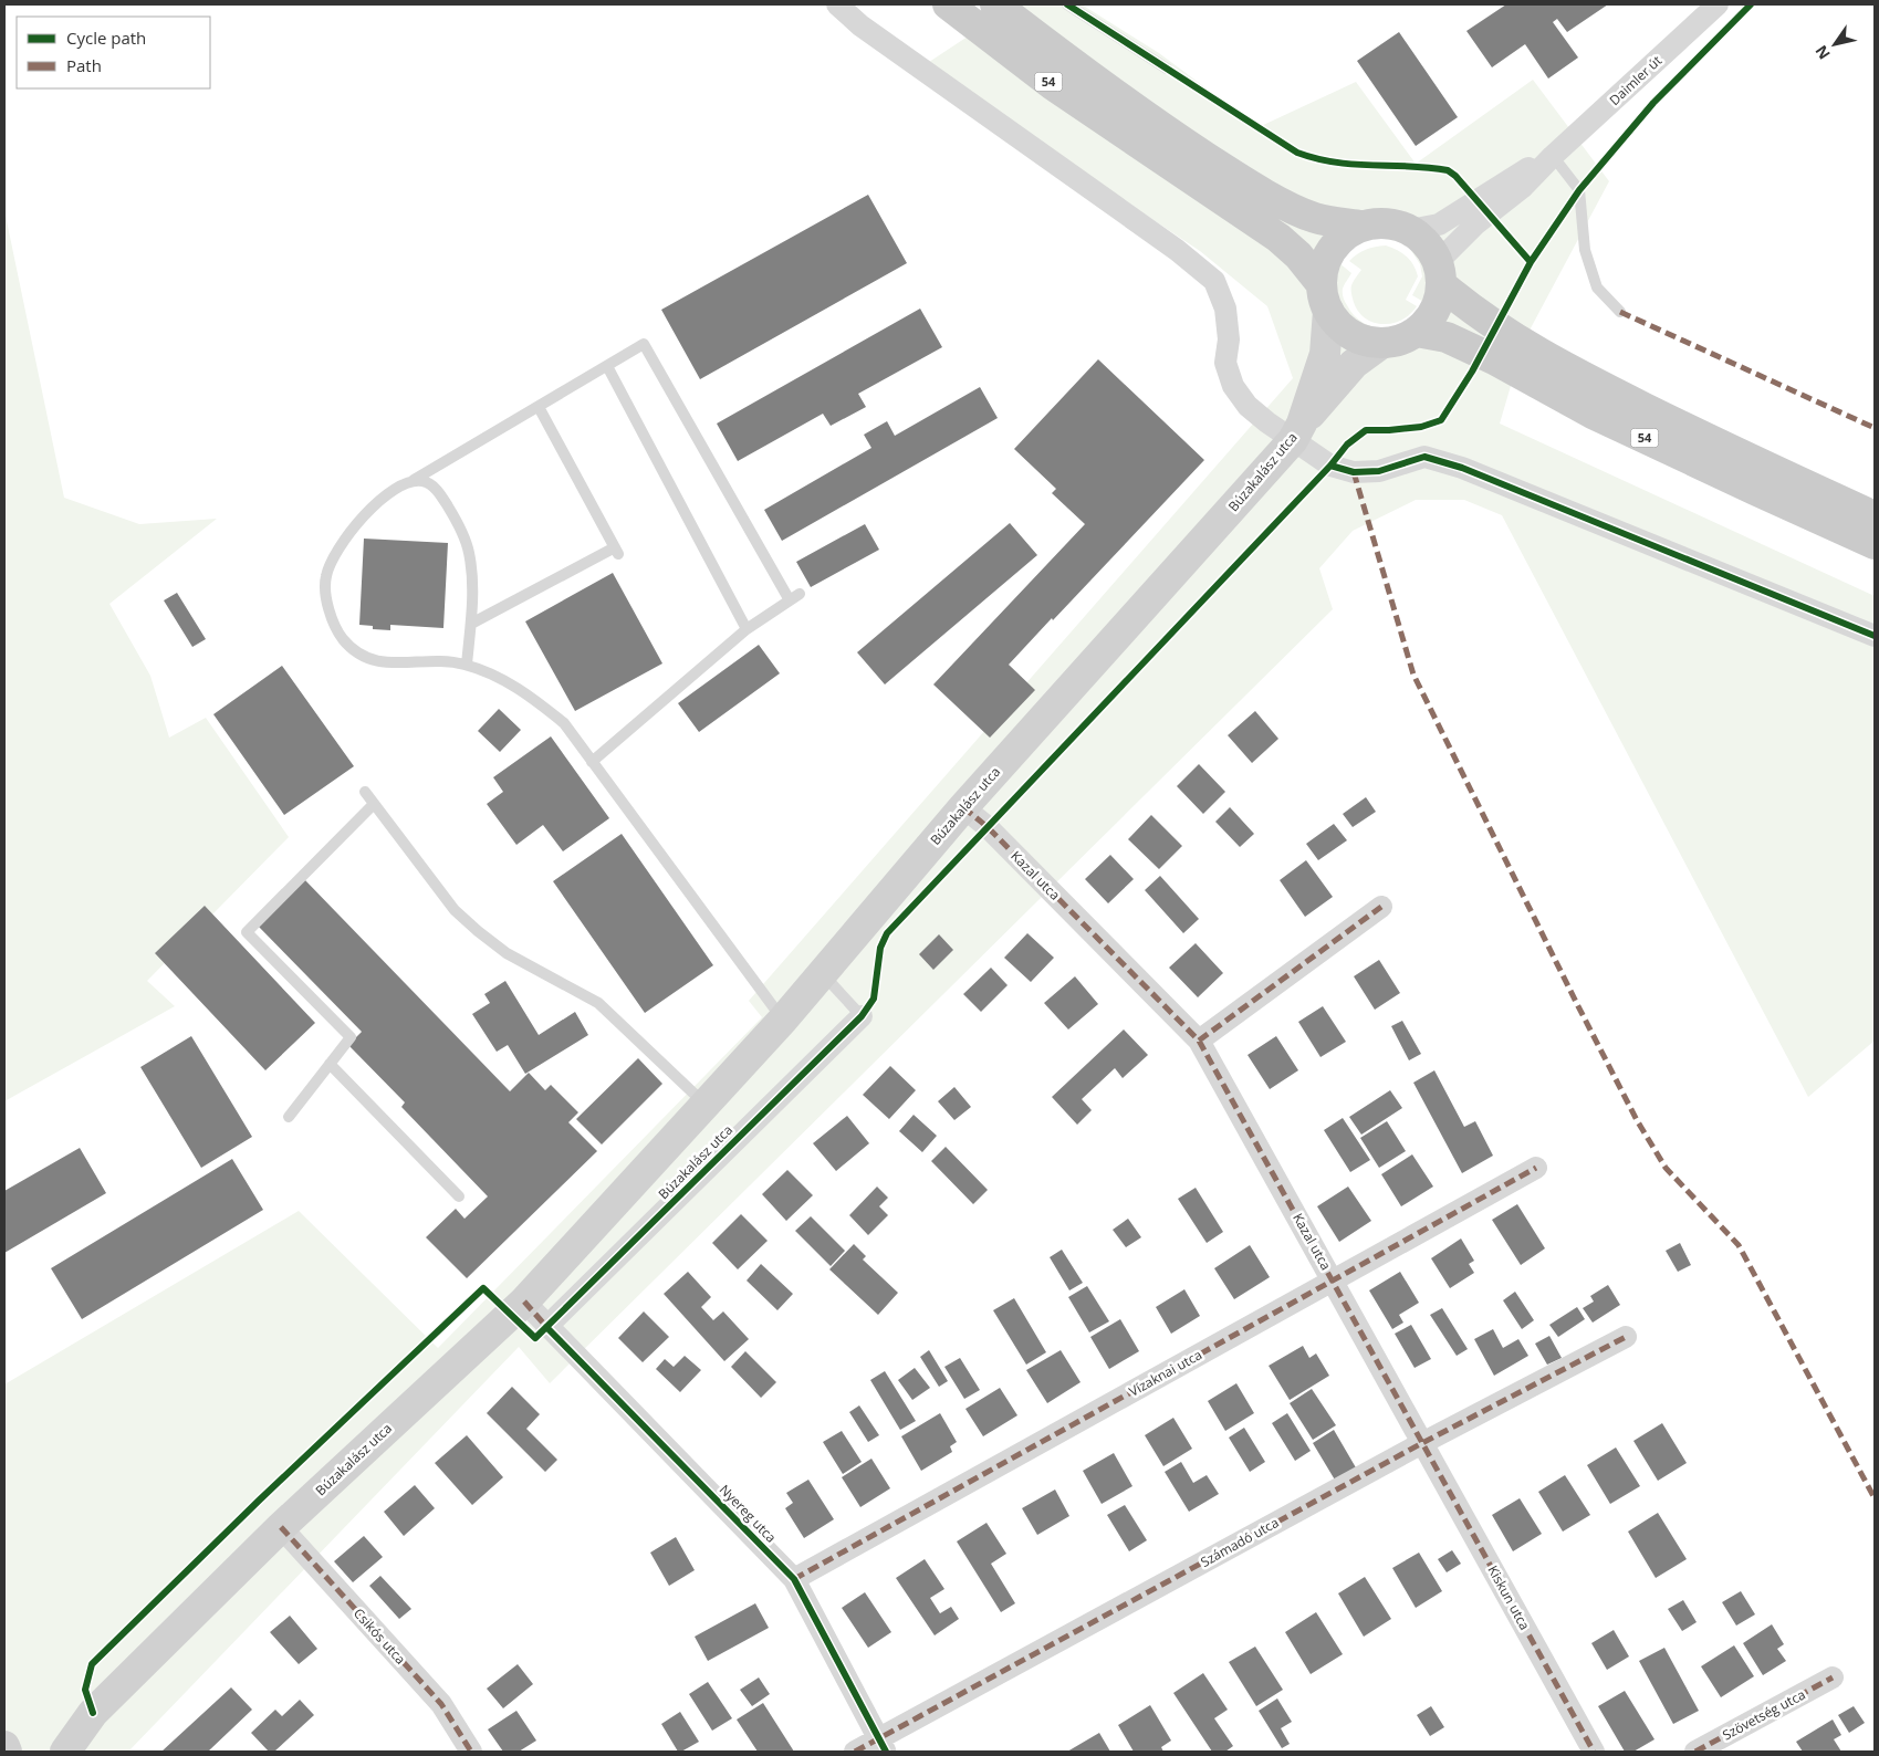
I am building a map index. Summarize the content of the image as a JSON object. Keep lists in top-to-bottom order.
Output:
{
  "streets": {
    "main road": ["54"],
    "street": [
      "Daimler út",
      "Búzakalász utca",
      "Kazal utca",
      "Vízaknai utca",
      "Nyereg utca",
      "Számadó utca",
      "Kiskun utca",
      "Csikós utca",
      "Szövetség utca"
    ]
  },
  "crossings": [
    ["Daimler út", "54"],
    ["Daimler út", "Búzakalász utca"],
    ["54", "Búzakalász utca"],
    ["Búzakalász utca", "Kazal utca"],
    ["Búzakalász utca", "Nyereg utca"],
    ["Búzakalász utca", "Csikós utca"],
    ["Kazal utca", "Vízaknai utca"],
    ["Kazal utca", "Számadó utca"],
    ["Kazal utca", "Kiskun utca"],
    ["Vízaknai utca", "Nyereg utca"],
    ["Nyereg utca", "Számadó utca"],
    ["Számadó utca", "Kiskun utca"]
  ],
  "legend": ["Cycle path", "Path"],
  "north": "bottom left"
}
